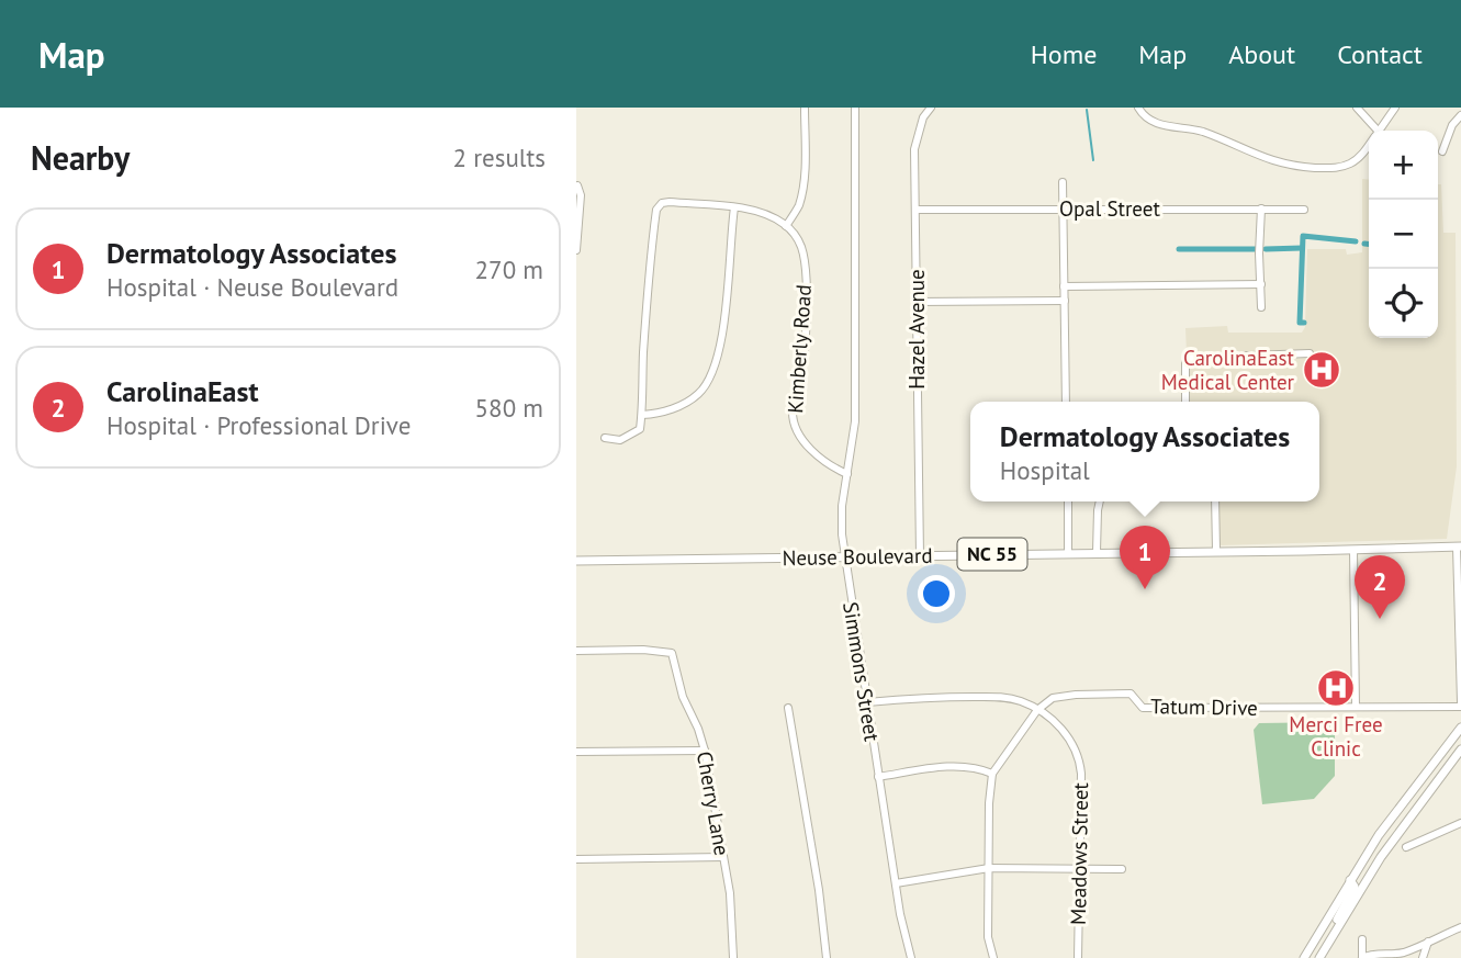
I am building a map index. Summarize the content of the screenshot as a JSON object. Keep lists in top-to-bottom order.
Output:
{
  "streets": {
    "main road": ["NC 55", "Neuse Boulevard"],
    "street": [
      "Opal Street",
      "Hazel Avenue",
      "Kimberly Road",
      "Simmons Street",
      "Tatum Drive",
      "Cherry Lane",
      "Meadows Street"
    ]
  },
  "crossings": [
    ["Opal Street", "Hazel Avenue"],
    ["Hazel Avenue", "Neuse Boulevard"],
    ["Kimberly Road", "Simmons Street"],
    ["Neuse Boulevard", "Simmons Street"],
    ["Simmons Street", "Meadows Street"],
    ["Tatum Drive", "Meadows Street"]
  ],
  "places": {
    "hospital": ["CarolinaEast Medical Center", "Merci Free Clinic"]
  },
  "page": {
    "header": "Map",
    "nav": [
      "Home",
      "Map",
      "About",
      "Contact"
    ],
    "heading": ["Nearby", "2 results"],
    "map_buttons": ["+", "−"],
    "list": [
      {
        "mark": "1",
        "name": "Dermatology Associates",
        "note": "Hospital · Neuse Boulevard",
        "value": "270 m"
      },
      {
        "mark": "2",
        "name": "CarolinaEast",
        "note": "Hospital · Professional Drive",
        "value": "580 m"
      }
    ],
    "popup": ["Dermatology Associates", "Hospital"],
    "pins": ["1", "2"]
  }
}
